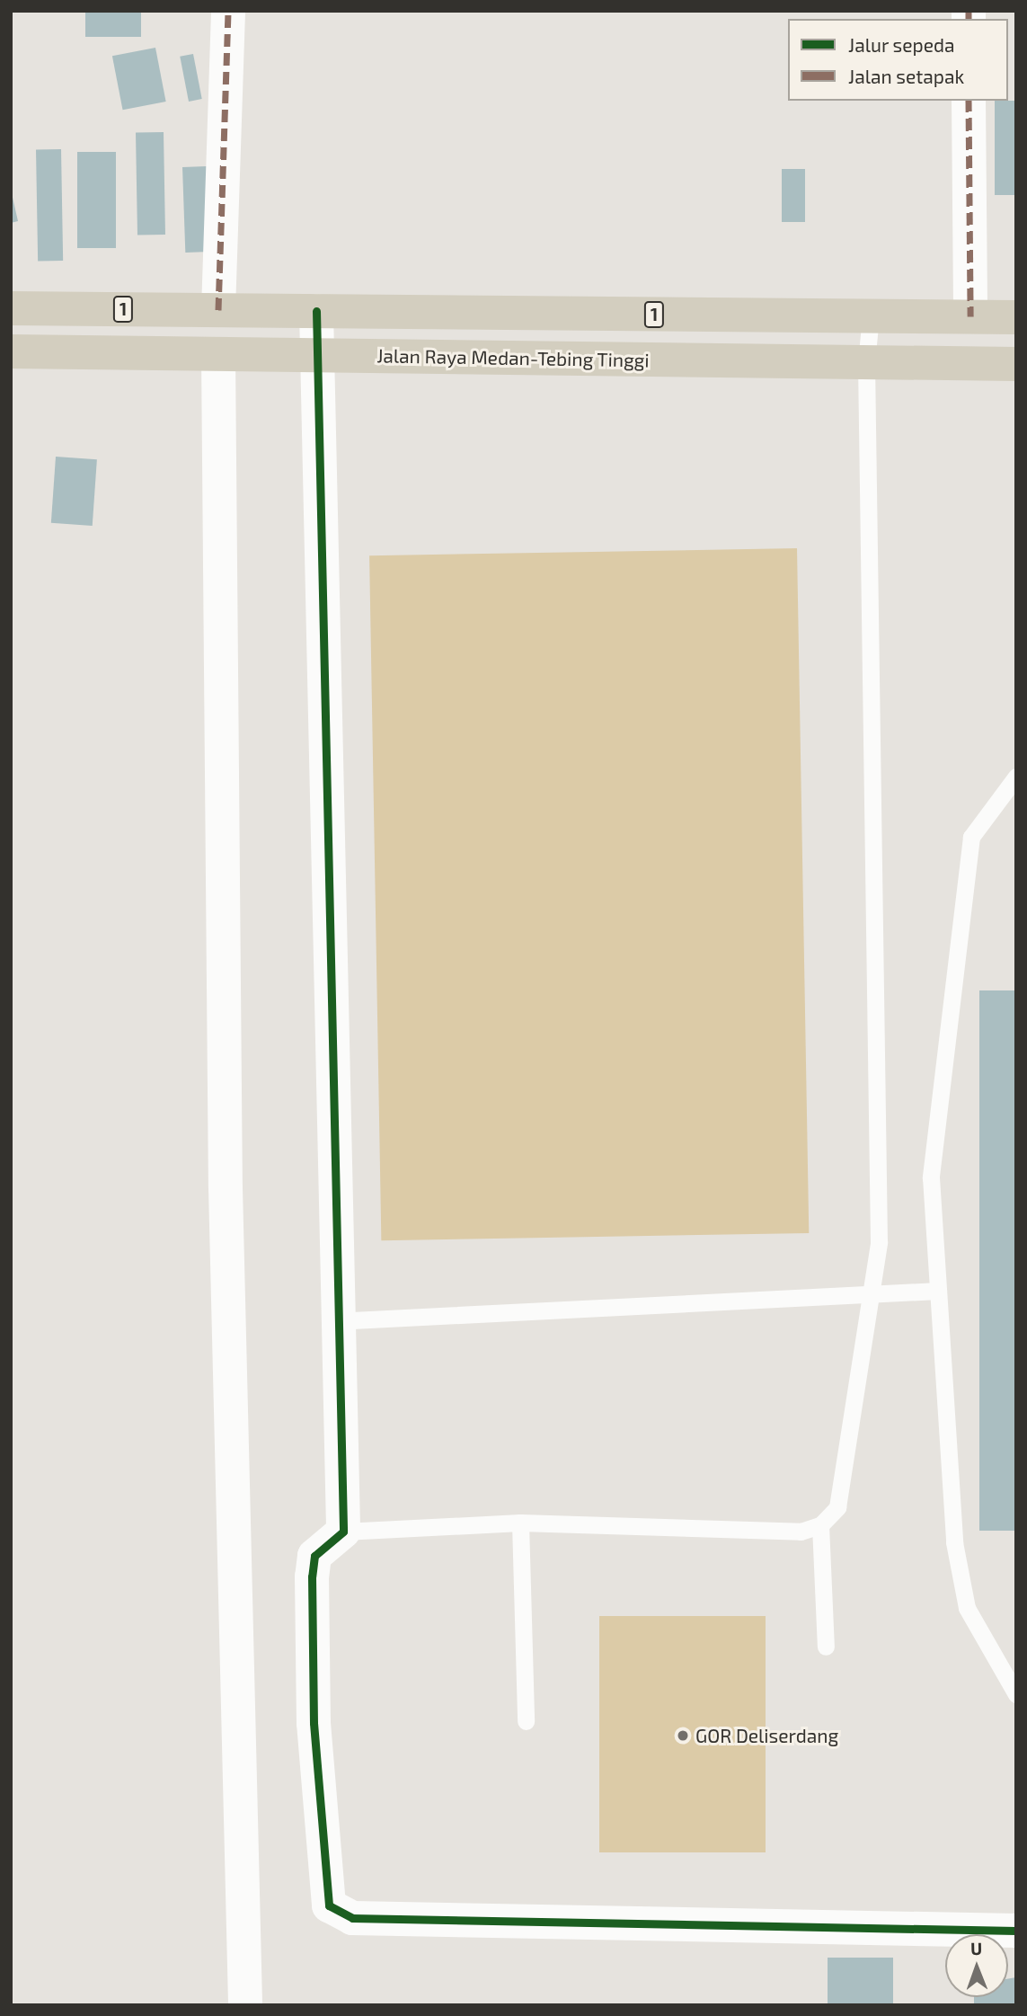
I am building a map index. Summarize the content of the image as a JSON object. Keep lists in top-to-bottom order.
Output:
{
  "streets": {
    "highway": ["1", "Jalan Raya Medan-Tebing Tinggi"]
  },
  "places": ["GOR Deliserdang"],
  "legend": ["Jalur sepeda", "Jalan setapak"],
  "north": "top"
}
